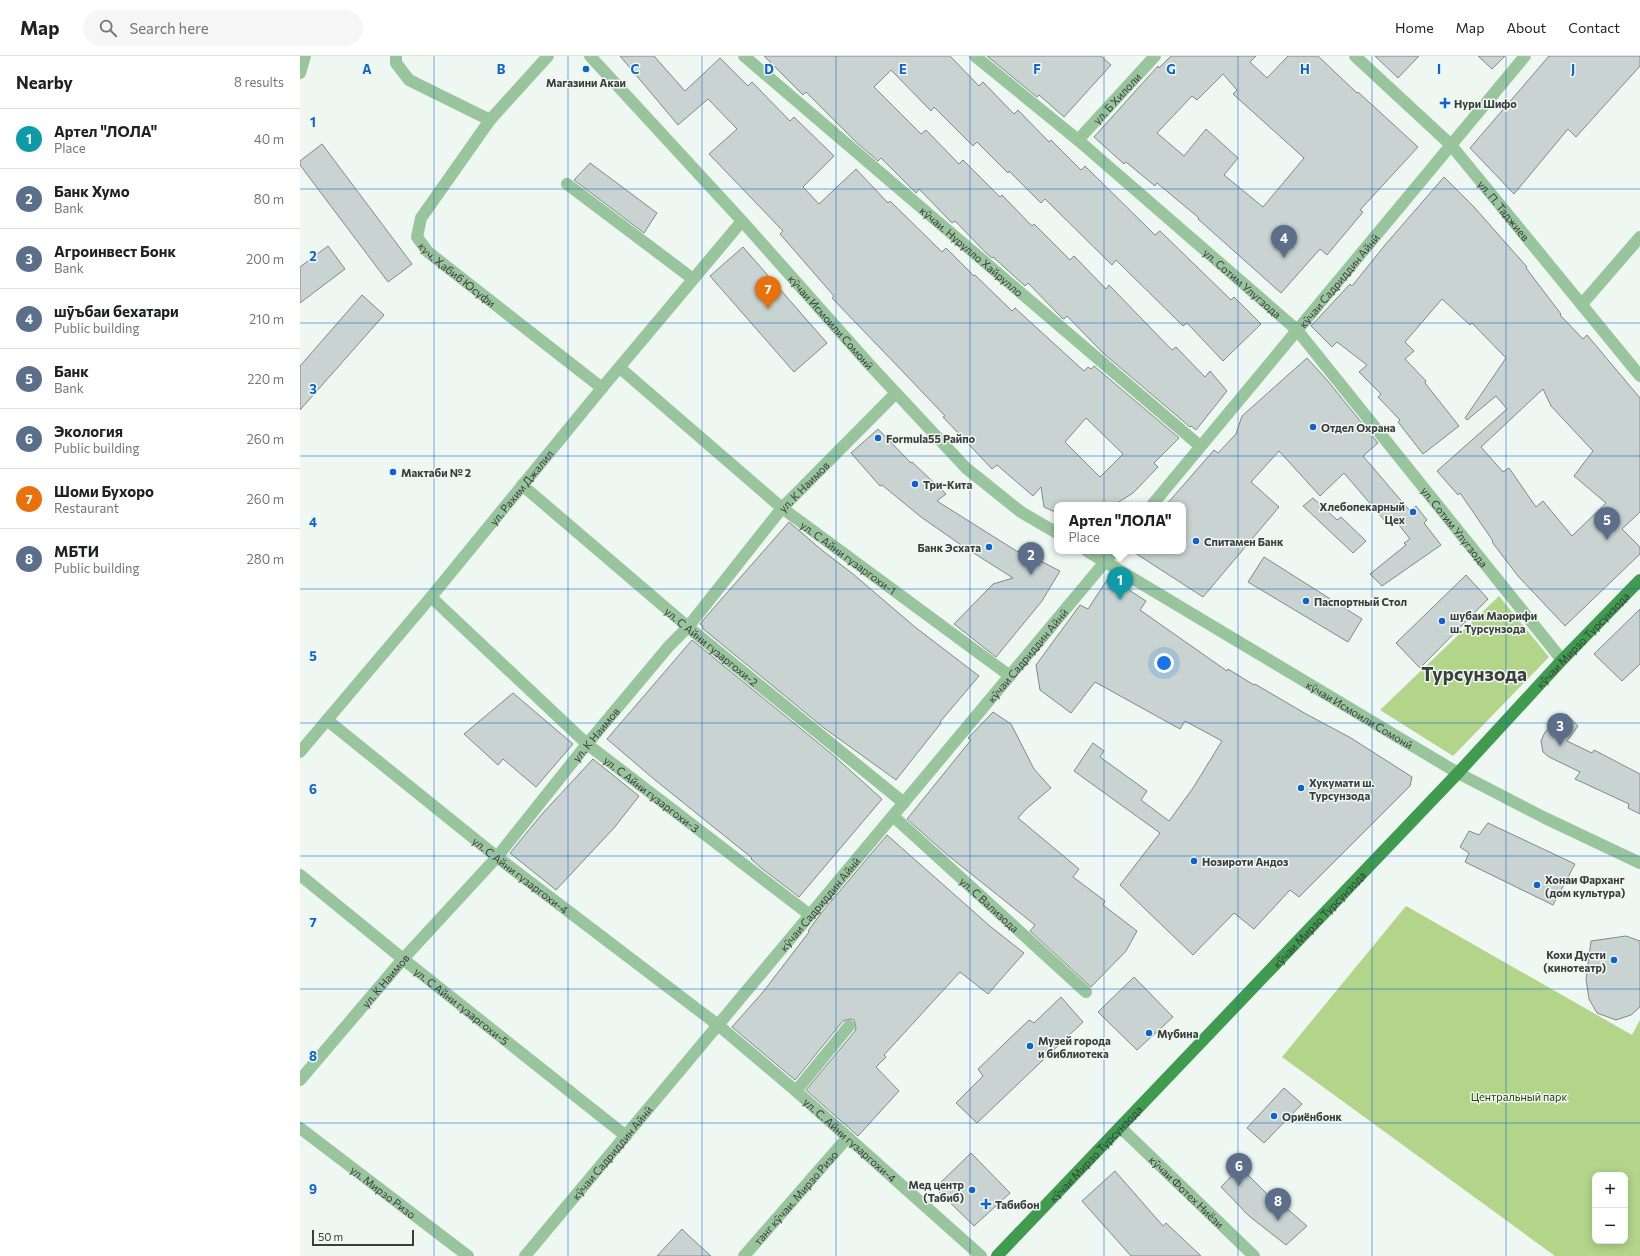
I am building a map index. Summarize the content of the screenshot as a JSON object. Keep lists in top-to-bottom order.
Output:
{
  "streets": {
    "main road": ["кӯчаи Мирзо Турсунзода"],
    "street": [
      "ул. Б Хилоли",
      "ул. П. Таджиев",
      "кӯчаи. Нурулло Хайрулло",
      "куч. Ҳабиб Юсуфи",
      "кӯчаи Садриддин Айнӣ",
      "ул. Сотим Улугзода",
      "кӯчаи Исмоили Сомонӣ",
      "ул. Рахим Джалил",
      "ул. К Наимов",
      "ул. С Айни гузаргохи-1",
      "ул. С Айни гузаргохи-2",
      "ул. С Айни гузаргохи-3",
      "ул. С Айни гузаргохи-4",
      "ул. С Вализода",
      "ул. С Айни гузаргохи-5",
      "ул. С. Айни гузаргохи-4",
      "ул. Мирзо Ризо",
      "кӯчаи Фотех Ниёзи",
      "танг кӯчаи. Мирзо Ризо"
    ]
  },
  "crossings": [
    ["ул. Б Хилоли", "ул. Сотим Улугзода"],
    ["ул. П. Таджиев", "кӯчаи Садриддин Айнӣ"],
    ["кӯчаи. Нурулло Хайрулло", "кӯчаи Садриддин Айнӣ"],
    ["куч. Ҳабиб Юсуфи", "ул. Рахим Джалил"],
    ["кӯчаи Садриддин Айнӣ", "ул. Сотим Улугзода"],
    ["кӯчаи Садриддин Айнӣ", "кӯчаи Исмоили Сомонӣ"],
    ["кӯчаи Садриддин Айнӣ", "ул. С Айни гузаргохи-1"],
    ["кӯчаи Садриддин Айнӣ", "ул. С Айни гузаргохи-2"],
    ["кӯчаи Садриддин Айнӣ", "ул. С Айни гузаргохи-3"],
    ["кӯчаи Садриддин Айнӣ", "ул. С Айни гузаргохи-4"],
    ["кӯчаи Садриддин Айнӣ", "ул. С Вализода"],
    ["кӯчаи Садриддин Айнӣ", "ул. С Айни гузаргохи-5"],
    ["кӯчаи Садриддин Айнӣ", "ул. С. Айни гузаргохи-4"],
    ["ул. Сотим Улугзода", "кӯчаи Мирзо Турсунзода"],
    ["кӯчаи Исмоили Сомонӣ", "ул. Рахим Джалил"],
    ["кӯчаи Исмоили Сомонӣ", "ул. К Наимов"],
    ["кӯчаи Исмоили Сомонӣ", "кӯчаи Мирзо Турсунзода"],
    ["ул. Рахим Джалил", "ул. С Айни гузаргохи-1"],
    ["ул. Рахим Джалил", "ул. С Айни гузаргохи-2"],
    ["ул. Рахим Джалил", "ул. С Айни гузаргохи-3"],
    ["ул. Рахим Джалил", "ул. С Айни гузаргохи-4"],
    ["ул. К Наимов", "ул. С Айни гузаргохи-1"],
    ["ул. К Наимов", "ул. С Айни гузаргохи-2"],
    ["ул. К Наимов", "ул. С Айни гузаргохи-3"],
    ["ул. К Наимов", "ул. С Айни гузаргохи-4"],
    ["ул. К Наимов", "ул. С Айни гузаргохи-5"],
    ["кӯчаи Мирзо Турсунзода", "кӯчаи Фотех Ниёзи"],
    ["ул. С Айни гузаргохи-4", "ул. С. Айни гузаргохи-4"],
    ["ул. С. Айни гузаргохи-4", "танг кӯчаи. Мирзо Ризо"]
  ],
  "districts": ["Турсунзода"],
  "parks": ["Центральный парк"],
  "places": {
    "other": [
      "Магазини Акаи",
      "Отдел Охрана",
      "Formula55 Райпо",
      "Мактаби № 2",
      "Три-Кита",
      "Хлебопекарный Цех",
      "Спитамен Банк",
      "Банк Эсхата",
      "Паспортный Стол",
      "шубаи Маорифи ш. Турсунзода",
      "Хукумати ш. Турсунзода",
      "Нозироти Андоз",
      "Хонаи Фарханг (дом культура)",
      "Кохи Дусти (кинотеатр)",
      "Мубина",
      "Музей города и библиотека",
      "Ориёнбонк",
      "Мед центр (Табиб)"
    ],
    "health": ["Нури Шифо", "Табибон"]
  },
  "scale_bar": "50 m",
  "page": {
    "header": "Map",
    "search": "Search here",
    "nav": [
      "Home",
      "Map",
      "About",
      "Contact"
    ],
    "heading": ["Nearby", "8 results"],
    "list": [
      {
        "mark": "1",
        "name": "Артел \"ЛОЛА\"",
        "note": "Place",
        "value": "40 m"
      },
      {
        "mark": "2",
        "name": "Банк Хумо",
        "note": "Bank",
        "value": "80 m"
      },
      {
        "mark": "3",
        "name": "Агроинвест Бонк",
        "note": "Bank",
        "value": "200 m"
      },
      {
        "mark": "4",
        "name": "шӯъбаи бехатари",
        "note": "Public building",
        "value": "210 m"
      },
      {
        "mark": "5",
        "name": "Банк",
        "note": "Bank",
        "value": "220 m"
      },
      {
        "mark": "6",
        "name": "Экология",
        "note": "Public building",
        "value": "260 m"
      },
      {
        "mark": "7",
        "name": "Шоми Бухоро",
        "note": "Restaurant",
        "value": "260 m"
      },
      {
        "mark": "8",
        "name": "МБТИ",
        "note": "Public building",
        "value": "280 m"
      }
    ],
    "pins": [
      "4",
      "7",
      "5",
      "2",
      "1",
      "3",
      "6",
      "8"
    ],
    "popup": ["Артел \"ЛОЛА\"", "Place"],
    "map_buttons": ["+", "−"],
    "scale": "50 m"
  },
  "grid": {
    "columns": [
      "A",
      "B",
      "C",
      "D",
      "E",
      "F",
      "G",
      "H",
      "I",
      "J"
    ],
    "rows": [
      "1",
      "2",
      "3",
      "4",
      "5",
      "6",
      "7",
      "8",
      "9"
    ]
  }
}
